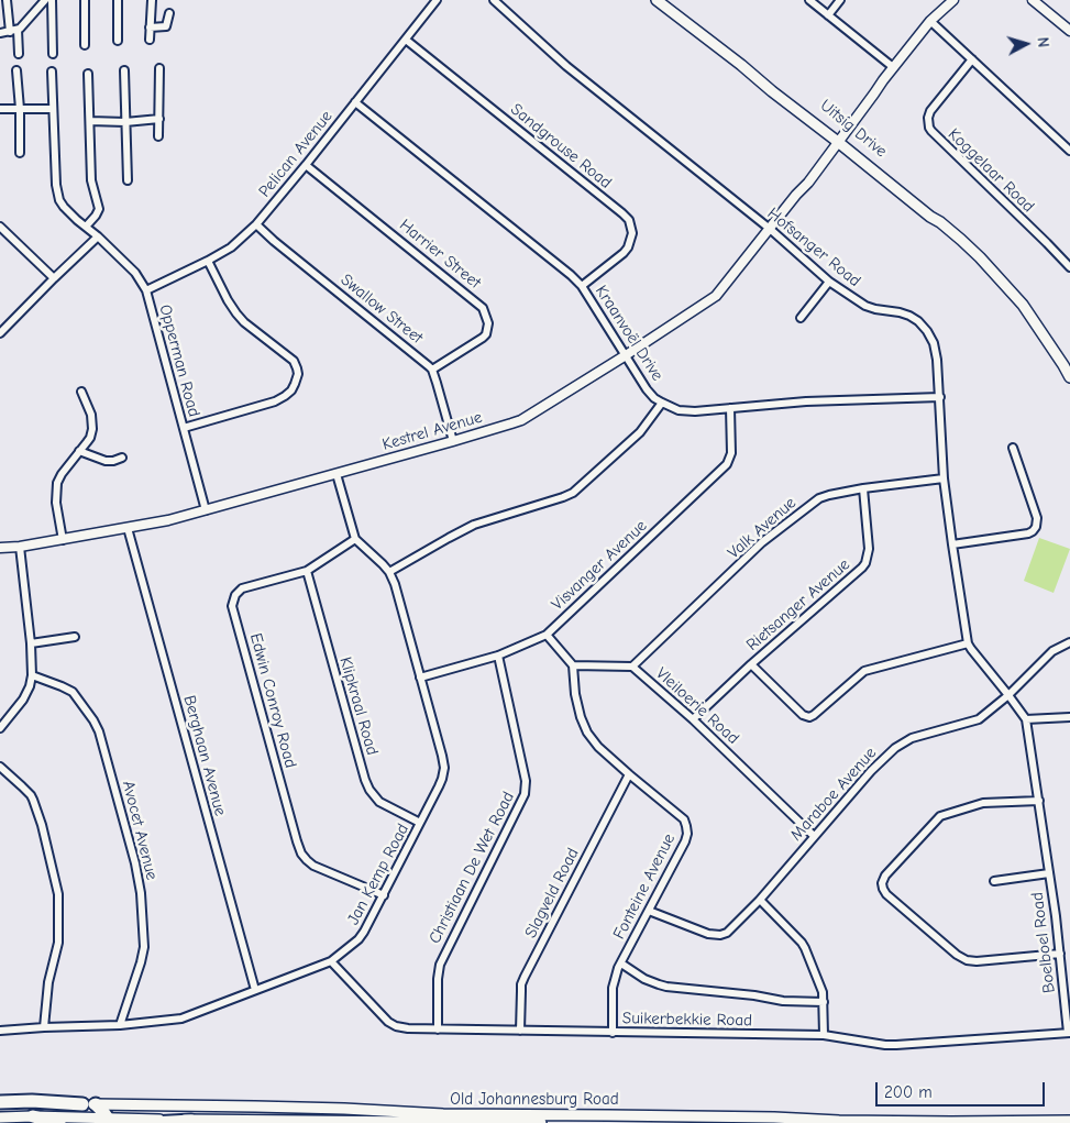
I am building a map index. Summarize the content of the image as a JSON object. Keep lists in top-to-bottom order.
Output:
{
  "streets": {
    "main road": ["Uitsig Drive", "Old Johannesburg Road"],
    "street": [
      "Sandgrouse Road",
      "Pelican Avenue",
      "Koggelaar Road",
      "Hofsanger Road",
      "Harrier Street",
      "Swallow Street",
      "Kraanvoël Drive",
      "Opperman Road",
      "Kestrel Avenue",
      "Valk Avenue",
      "Visvanger Avenue",
      "Rietsanger Avenue",
      "Edwin Conroy Road",
      "Klipkraal Road",
      "Vleiloerie Road",
      "Berghaan Avenue",
      "Maraboe Avenue",
      "Avocet Avenue",
      "Christiaan De Wet Road",
      "Jan Kemp Road",
      "Fonteine Avenue",
      "Slagveld Road",
      "Boelboel Road",
      "Suikerbekkie Road"
    ]
  },
  "crossings": [
    ["Uitsig Drive", "Kestrel Avenue"],
    ["Sandgrouse Road", "Pelican Avenue"],
    ["Sandgrouse Road", "Kraanvoël Drive"],
    ["Pelican Avenue", "Harrier Street"],
    ["Pelican Avenue", "Swallow Street"],
    ["Pelican Avenue", "Kraanvoël Drive"],
    ["Pelican Avenue", "Opperman Road"],
    ["Hofsanger Road", "Kraanvoël Drive"],
    ["Hofsanger Road", "Kestrel Avenue"],
    ["Hofsanger Road", "Valk Avenue"],
    ["Hofsanger Road", "Maraboe Avenue"],
    ["Hofsanger Road", "Boelboel Road"],
    ["Harrier Street", "Swallow Street"],
    ["Swallow Street", "Kestrel Avenue"],
    ["Kraanvoël Drive", "Kestrel Avenue"],
    ["Kraanvoël Drive", "Visvanger Avenue"],
    ["Opperman Road", "Kestrel Avenue"],
    ["Kestrel Avenue", "Berghaan Avenue"],
    ["Kestrel Avenue", "Jan Kemp Road"],
    ["Valk Avenue", "Rietsanger Avenue"],
    ["Valk Avenue", "Vleiloerie Road"],
    ["Visvanger Avenue", "Christiaan De Wet Road"],
    ["Visvanger Avenue", "Jan Kemp Road"],
    ["Rietsanger Avenue", "Vleiloerie Road"],
    ["Edwin Conroy Road", "Klipkraal Road"],
    ["Edwin Conroy Road", "Jan Kemp Road"],
    ["Klipkraal Road", "Jan Kemp Road"],
    ["Vleiloerie Road", "Maraboe Avenue"],
    ["Vleiloerie Road", "Fonteine Avenue"],
    ["Berghaan Avenue", "Jan Kemp Road"],
    ["Maraboe Avenue", "Fonteine Avenue"],
    ["Avocet Avenue", "Jan Kemp Road"],
    ["Christiaan De Wet Road", "Suikerbekkie Road"],
    ["Jan Kemp Road", "Suikerbekkie Road"],
    ["Fonteine Avenue", "Slagveld Road"],
    ["Fonteine Avenue", "Suikerbekkie Road"],
    ["Slagveld Road", "Suikerbekkie Road"],
    ["Boelboel Road", "Suikerbekkie Road"]
  ],
  "scale_bar": "200 m",
  "north": "right"
}
